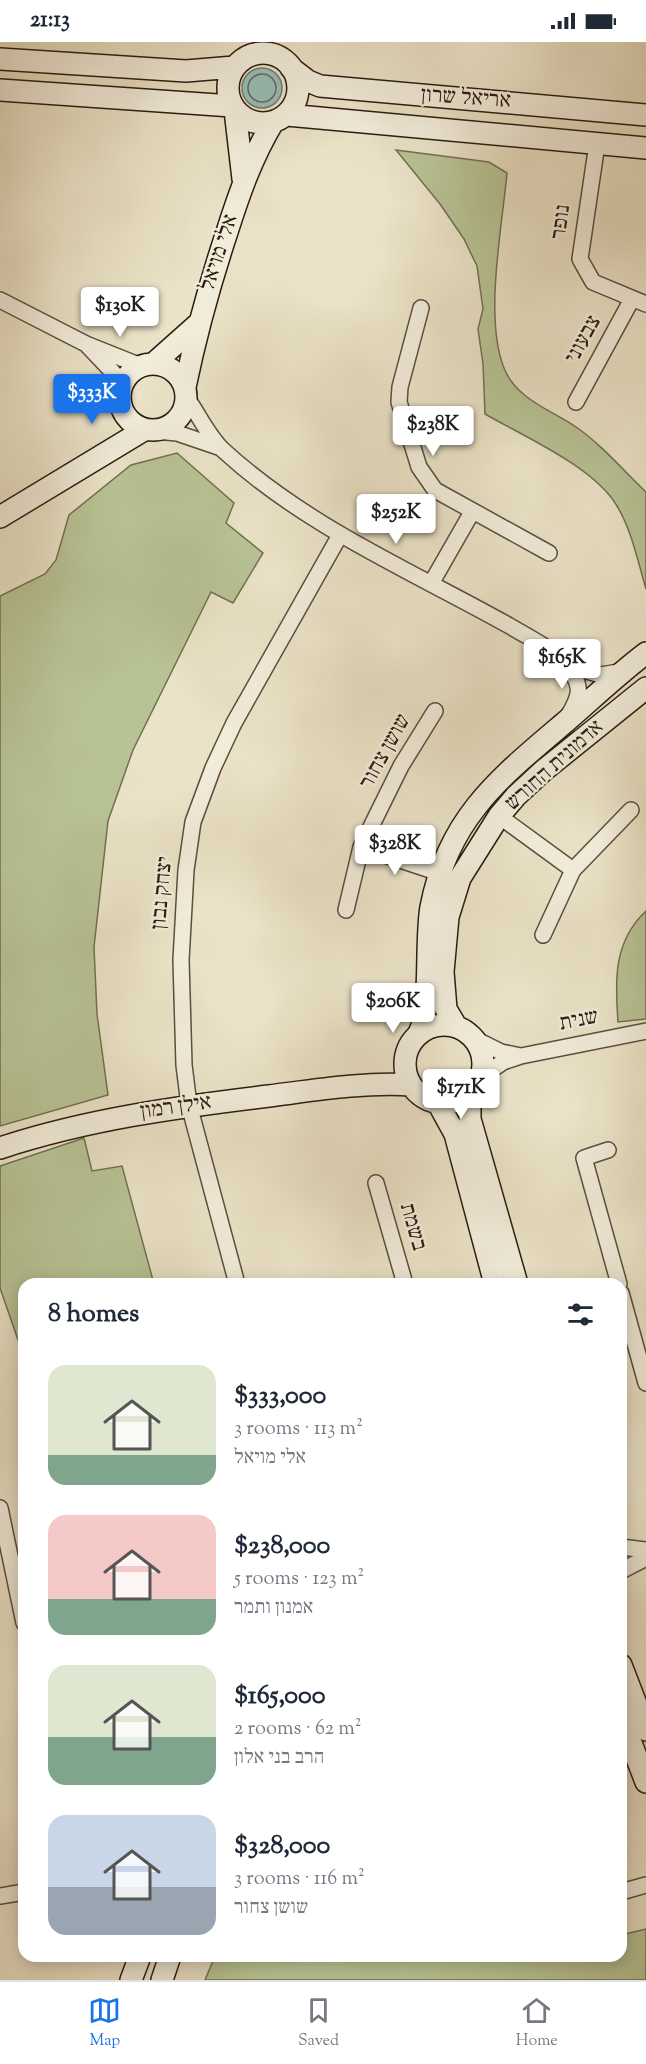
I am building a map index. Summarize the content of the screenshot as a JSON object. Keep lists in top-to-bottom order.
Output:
{
  "streets": {
    "street": [
      "אריאל שרון",
      "נופר",
      "אלי מויאל",
      "צבעוני",
      "שושן צחור",
      "אדמונית החורש",
      "יצחק נבון",
      "שנית",
      "אילן רמון",
      "בשמת"
    ]
  },
  "crossings": [
    ["אריאל שרון", "נופר"],
    ["אריאל שרון", "אלי מויאל"],
    ["נופר", "צבעוני"],
    ["אדמונית החורש", "שנית"],
    ["אדמונית החורש", "אילן רמון"],
    ["יצחק נבון", "אילן רמון"],
    ["שנית", "אילן רמון"]
  ],
  "page": {
    "status": "21:13",
    "price": [
      "$130K",
      "$333K",
      "$238K",
      "$252K",
      "$165K",
      "$328K",
      "$206K",
      "$171K"
    ],
    "heading": "8 homes",
    "list": [
      {
        "name": "$333,000",
        "note": "3 rooms · 113 m² · אלי מויאל"
      },
      {
        "name": "$238,000",
        "note": "5 rooms · 123 m² · אמנון ותמר"
      },
      {
        "name": "$165,000",
        "note": "2 rooms · 62 m² · הרב בני אלון"
      },
      {
        "name": "$328,000",
        "note": "3 rooms · 116 m² · שושן צחור"
      }
    ],
    "tabs": ["Map", "Saved", "Home"]
  }
}
